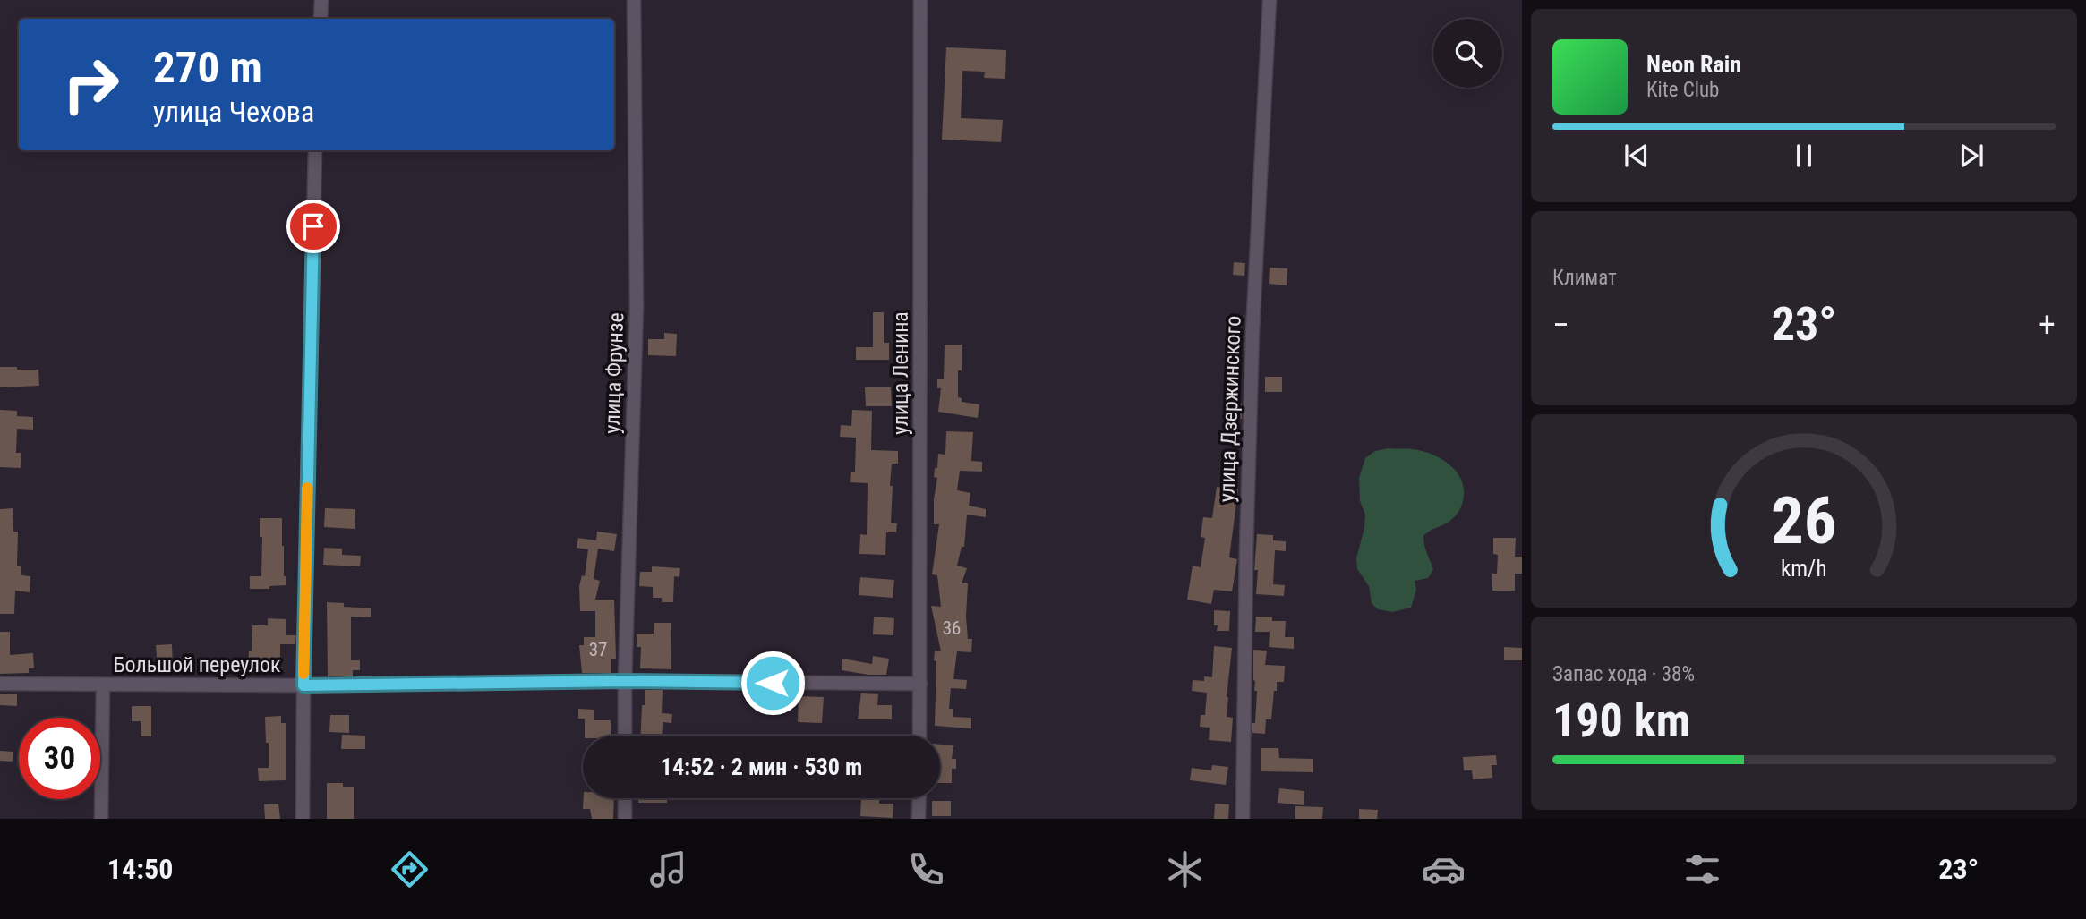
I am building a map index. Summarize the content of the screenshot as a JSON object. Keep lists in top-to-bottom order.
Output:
{
  "streets": {
    "street": [
      "улица Фрунзе",
      "улица Ленина",
      "улица Дзержинского",
      "Большой переулок"
    ]
  },
  "crossings": [
    ["улица Фрунзе", "Большой переулок"],
    ["улица Ленина", "Большой переулок"]
  ],
  "house_numbers": ["36", "37"],
  "page": {
    "turn": ["270 m", "улица Чехова"],
    "song": ["Neon Rain", "Kite Club"],
    "tile": [
      "Климат",
      ["Запас хода · 38%", "190 km"]
    ],
    "heat": ["−", "23°", "+"],
    "limit": "30",
    "trip": "14:52 · 2 мин · 530 m",
    "tabs": ["14:50", "23°"],
    "gauge": ["26", "km/h"]
  }
}
